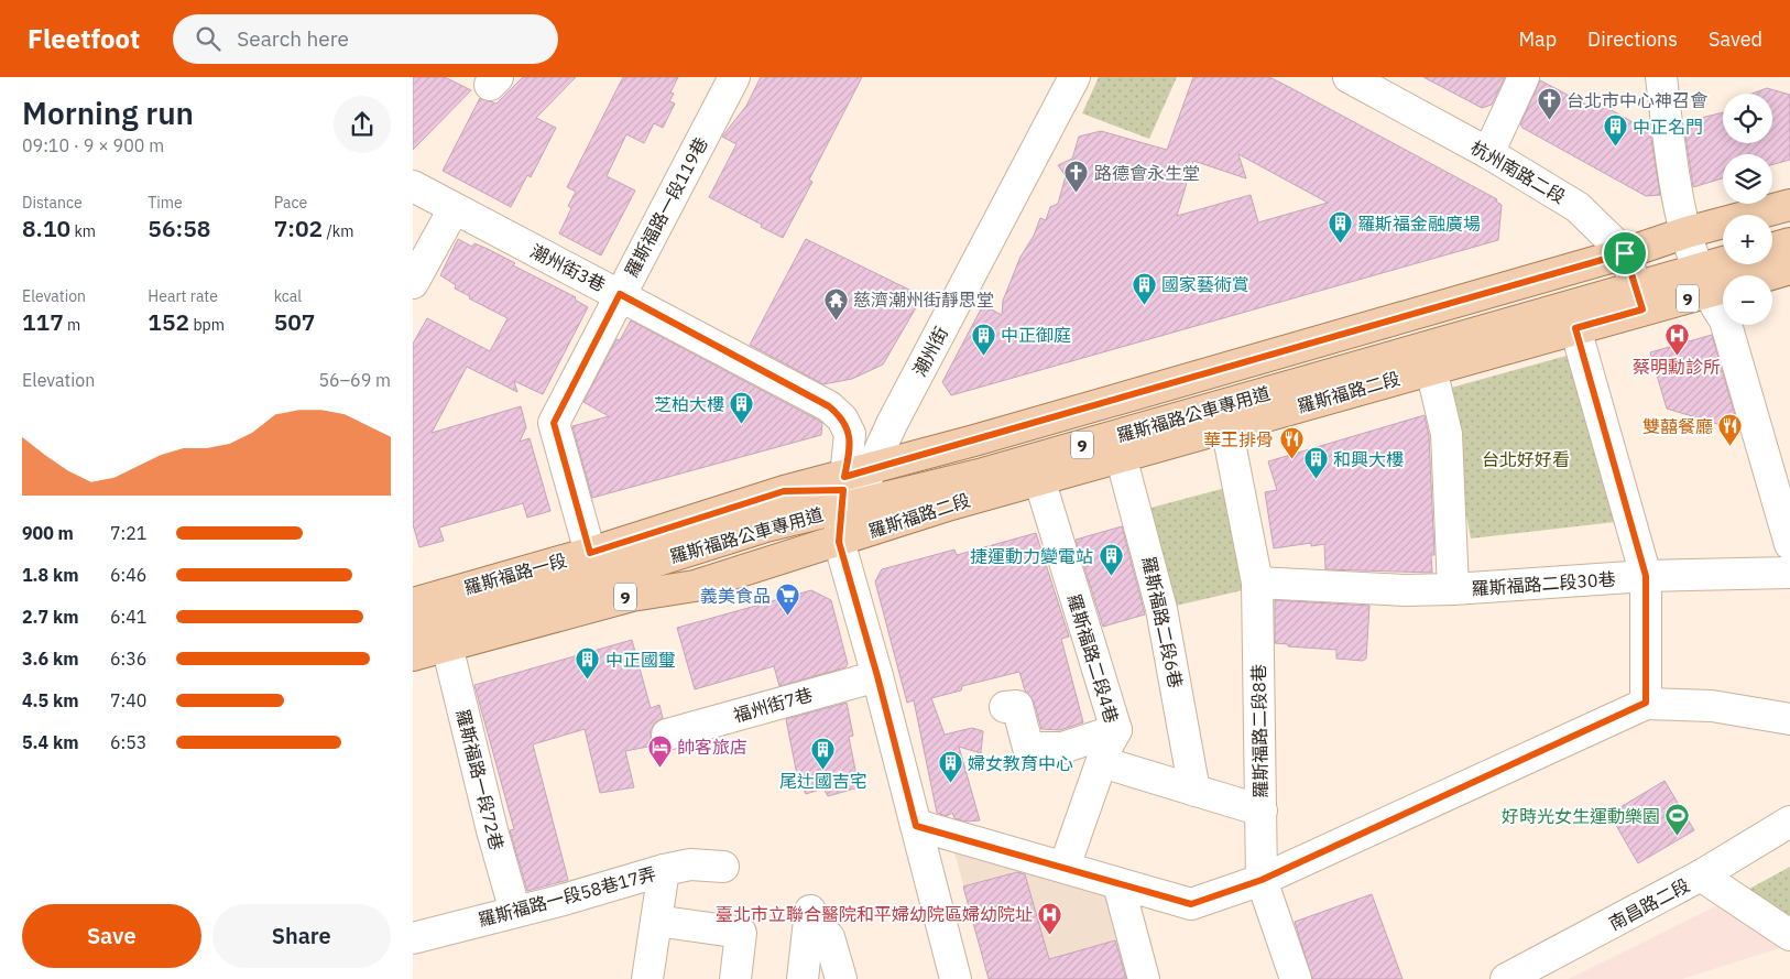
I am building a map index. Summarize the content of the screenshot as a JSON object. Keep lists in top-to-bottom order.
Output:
{
  "streets": {
    "main road": [
      "9",
      "羅斯福路二段",
      "羅斯福路公車專用道",
      "羅斯福路一段"
    ],
    "street": [
      "杭州南路二段",
      "羅斯福路一段119巷",
      "潮州街3巷",
      "潮州街",
      "羅斯福路二段30巷",
      "羅斯福路二段6巷",
      "羅斯福路二段4巷",
      "福州街7巷",
      "羅斯福路二段8巷",
      "羅斯福路一段72巷",
      "羅斯福路一段58巷17弄",
      "南昌路二段"
    ]
  },
  "crossings": [
    ["杭州南路二段", "羅斯福路二段"],
    ["羅斯福路一段119巷", "潮州街3巷"],
    ["羅斯福路一段119巷", "羅斯福路一段"],
    ["潮州街3巷", "9"],
    ["潮州街3巷", "潮州街"],
    ["潮州街3巷", "羅斯福路二段"],
    ["潮州街3巷", "羅斯福路公車專用道"],
    ["9", "羅斯福路二段"],
    ["9", "羅斯福路一段72巷"],
    ["潮州街", "羅斯福路二段"],
    ["潮州街", "羅斯福路公車專用道"],
    ["羅斯福路二段", "羅斯福路公車專用道"],
    ["羅斯福路二段", "羅斯福路二段30巷"],
    ["羅斯福路二段", "羅斯福路二段6巷"],
    ["羅斯福路二段", "羅斯福路二段4巷"],
    ["羅斯福路二段", "羅斯福路二段8巷"],
    ["羅斯福路公車專用道", "羅斯福路一段"],
    ["羅斯福路一段72巷", "羅斯福路一段58巷17弄"]
  ],
  "parks": ["台北好好看"],
  "places": {
    "church": ["台北市中心神召會", "路德會永生堂"],
    "building": [
      "中正名門",
      "羅斯福金融廣場",
      "國家藝術賞",
      "中正御庭",
      "芝柏大樓",
      "和興大樓",
      "捷運動力變電站",
      "中正國璽",
      "尾辻國吉宅",
      "婦女教育中心"
    ],
    "temple": ["慈濟潮州街靜思堂"],
    "hospital": ["蔡明勳診所", "臺北市立聯合醫院和平婦幼院區婦幼院址"],
    "restaurant": ["雙囍餐廳", "華王排骨"],
    "supermarket": ["義美食品"],
    "hotel": ["帥客旅店"],
    "sports": ["好時光女生運動樂園"]
  },
  "page": {
    "header": "Fleetfoot",
    "search": "Search here",
    "nav": ["Map", "Directions", "Saved"],
    "heading": ["Morning run", "09:10 · 9 × 900 m"],
    "map_buttons": ["+", "−"],
    "stats": [
      ["Distance", "8.10 km"],
      ["Time", "56:58"],
      ["Pace", "7:02 /km"],
      ["Elevation", "117 m"],
      ["Heart rate", "152 bpm"],
      ["kcal", "507"]
    ],
    "chart": ["Elevation", "56–69 m"],
    "list": [
      {
        "name": "900 m",
        "note": "7:21"
      },
      {
        "name": "1.8 km",
        "note": "6:46"
      },
      {
        "name": "2.7 km",
        "note": "6:41"
      },
      {
        "name": "3.6 km",
        "note": "6:36"
      },
      {
        "name": "4.5 km",
        "note": "7:40"
      },
      {
        "name": "5.4 km",
        "note": "6:53"
      }
    ],
    "buttons": ["Save", "Share"]
  }
}
